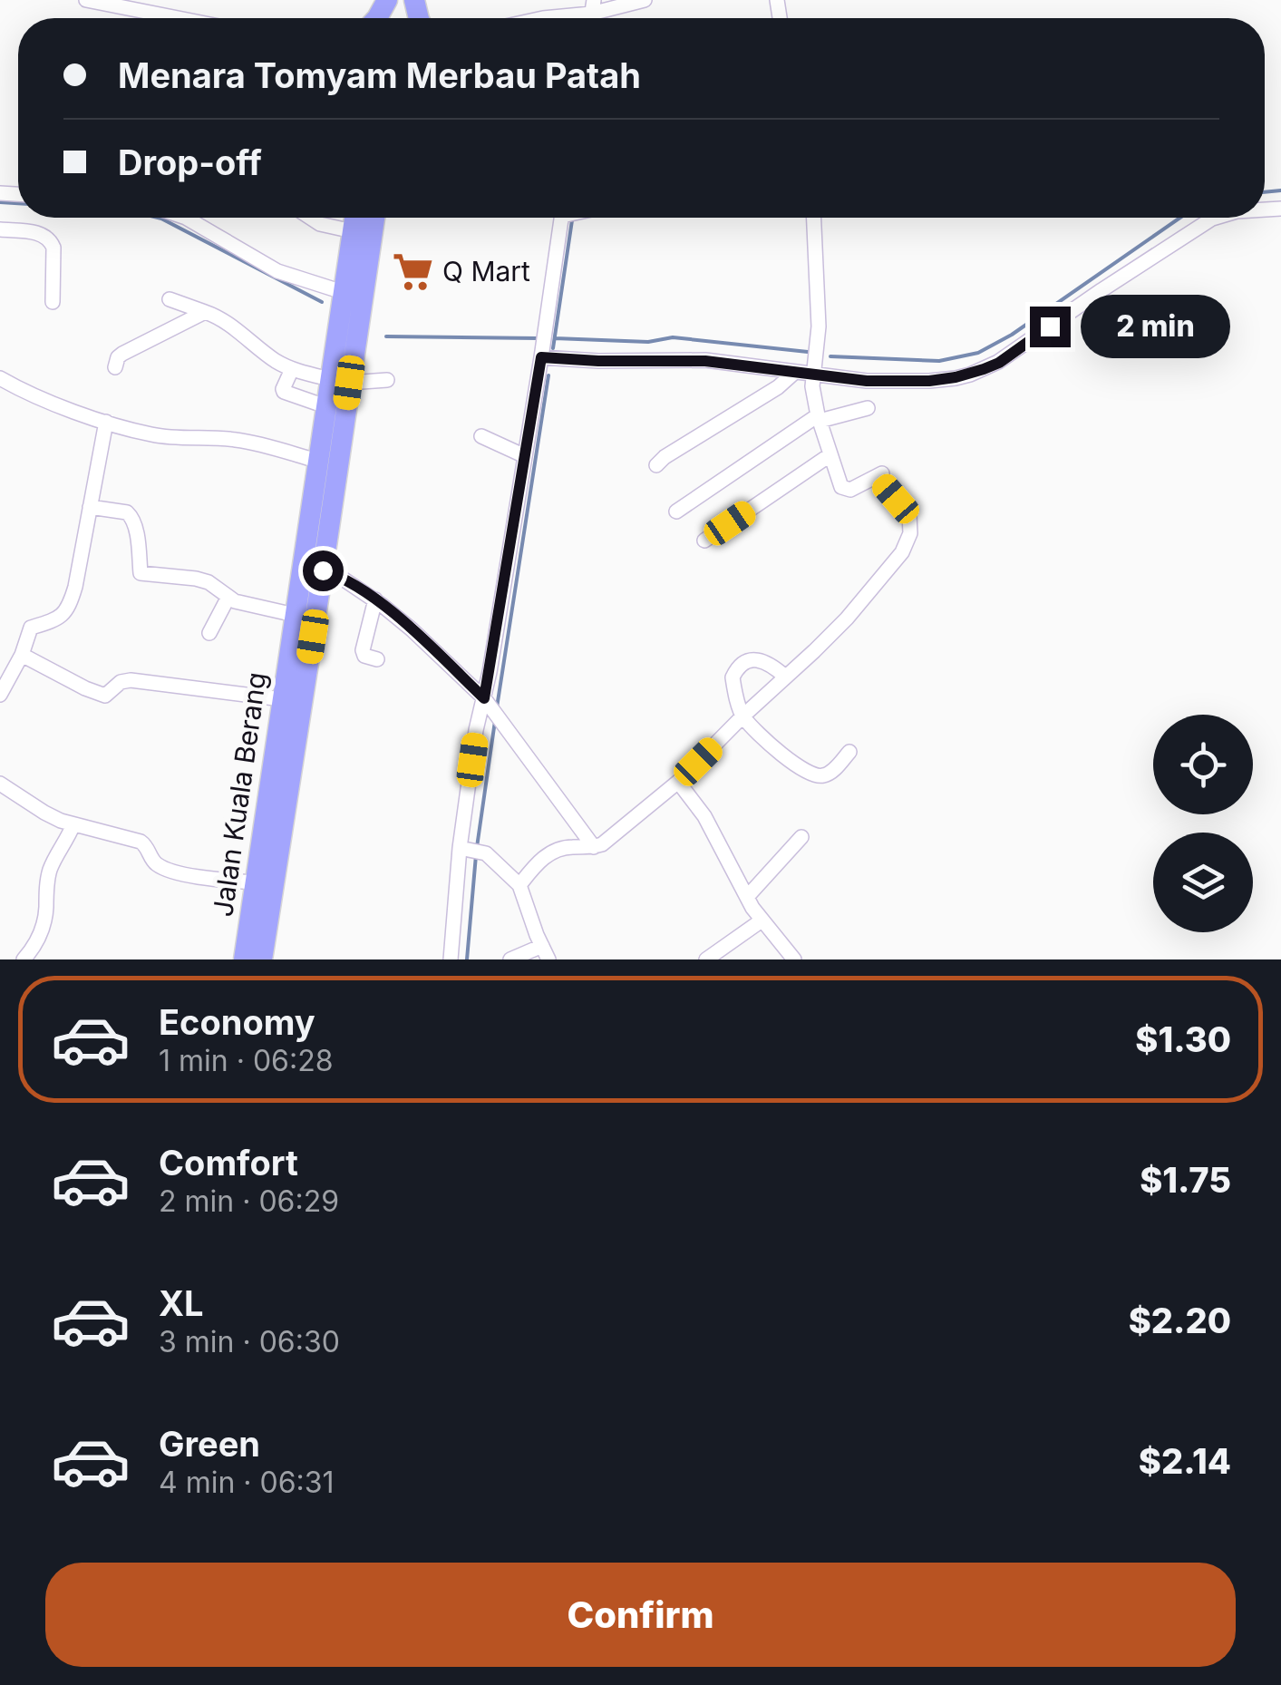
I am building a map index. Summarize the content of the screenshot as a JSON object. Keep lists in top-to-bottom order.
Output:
{
  "streets": {
    "highway": ["Jalan Kuala Berang"]
  },
  "places": {
    "supermarket": ["Q Mart"]
  },
  "page": {
    "banner": ["Menara Tomyam Merbau Patah", "Drop-off"],
    "bubble": "2 min",
    "list": [
      {
        "name": "Economy",
        "note": "1 min · 06:28",
        "value": "$1.30"
      },
      {
        "name": "Comfort",
        "note": "2 min · 06:29",
        "value": "$1.75"
      },
      {
        "name": "XL",
        "note": "3 min · 06:30",
        "value": "$2.20"
      },
      {
        "name": "Green",
        "note": "4 min · 06:31",
        "value": "$2.14"
      }
    ],
    "buttons": "Confirm"
  }
}
